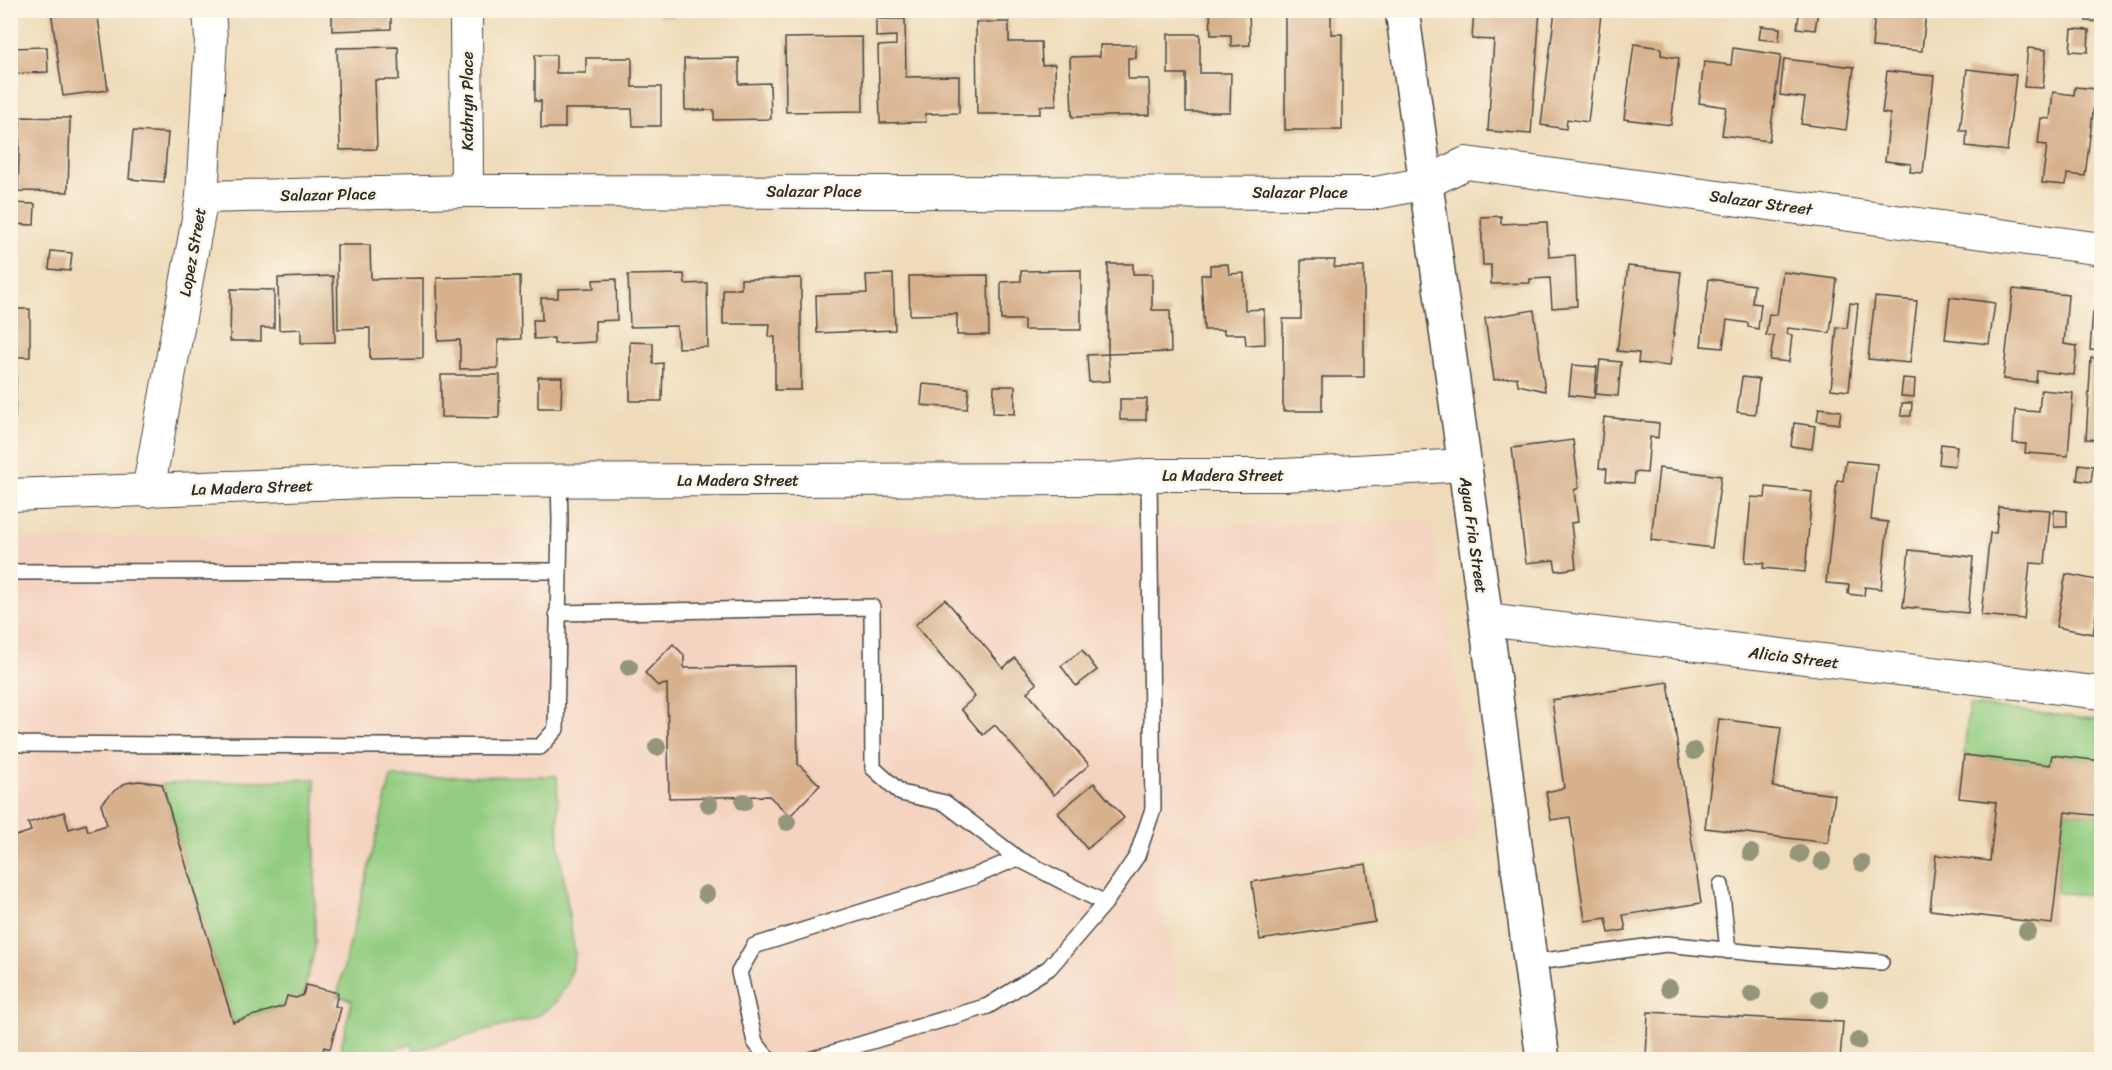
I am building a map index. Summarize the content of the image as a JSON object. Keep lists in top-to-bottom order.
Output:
{
  "streets": {
    "street": [
      "Kathryn Place",
      "Salazar Place",
      "Salazar Street",
      "Lopez Street",
      "La Madera Street",
      "Agua Fria Street",
      "Alicia Street"
    ]
  },
  "crossings": [
    ["Kathryn Place", "Salazar Place"],
    ["Salazar Place", "Salazar Street"],
    ["Salazar Place", "Lopez Street"],
    ["Salazar Place", "Agua Fria Street"],
    ["Salazar Street", "Agua Fria Street"],
    ["Lopez Street", "La Madera Street"],
    ["La Madera Street", "Agua Fria Street"],
    ["Agua Fria Street", "Alicia Street"]
  ]
}
